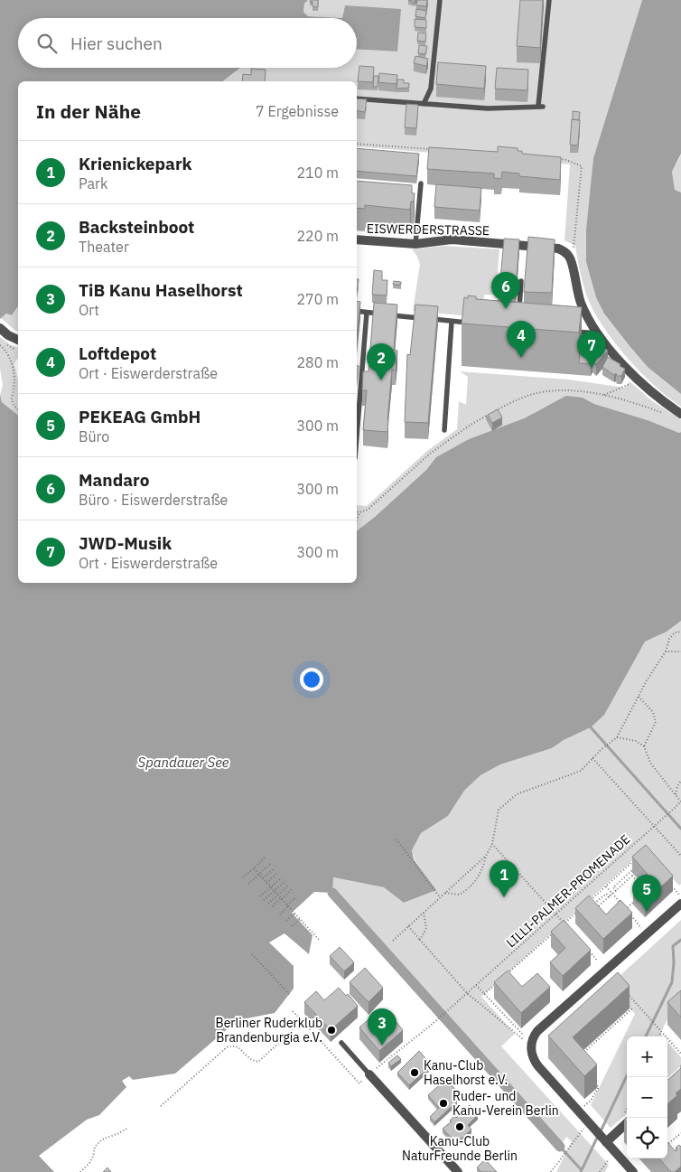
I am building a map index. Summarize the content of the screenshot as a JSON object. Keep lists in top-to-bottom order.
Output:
{
  "streets": {
    "street": ["EISWERDERSTRASSE"],
    "path": ["LILLI-PALMER-PROMENADE"]
  },
  "water": ["Spandauer See"],
  "places": [
    "Berliner Ruderklub Brandenburgia e.V.",
    "Kanu-Club Haselhorst e.V.",
    "Ruder- und Kanu-Verein Berlin",
    "Kanu-Club NaturFreunde Berlin"
  ],
  "page": {
    "search": "Hier suchen",
    "heading": ["In der Nähe", "7 Ergebnisse"],
    "list": [
      {
        "mark": "1",
        "name": "Krienickepark",
        "note": "Park",
        "value": "210 m"
      },
      {
        "mark": "2",
        "name": "Backsteinboot",
        "note": "Theater",
        "value": "220 m"
      },
      {
        "mark": "3",
        "name": "TiB Kanu Haselhorst",
        "note": "Ort",
        "value": "270 m"
      },
      {
        "mark": "4",
        "name": "Loftdepot",
        "note": "Ort · Eiswerderstraße",
        "value": "280 m"
      },
      {
        "mark": "5",
        "name": "PEKEAG GmbH",
        "note": "Büro",
        "value": "300 m"
      },
      {
        "mark": "6",
        "name": "Mandaro",
        "note": "Büro · Eiswerderstraße",
        "value": "300 m"
      },
      {
        "mark": "7",
        "name": "JWD-Musik",
        "note": "Ort · Eiswerderstraße",
        "value": "300 m"
      }
    ],
    "pins": [
      "6",
      "4",
      "7",
      "2",
      "1",
      "5",
      "3"
    ],
    "map_buttons": ["+", "−"]
  }
}
